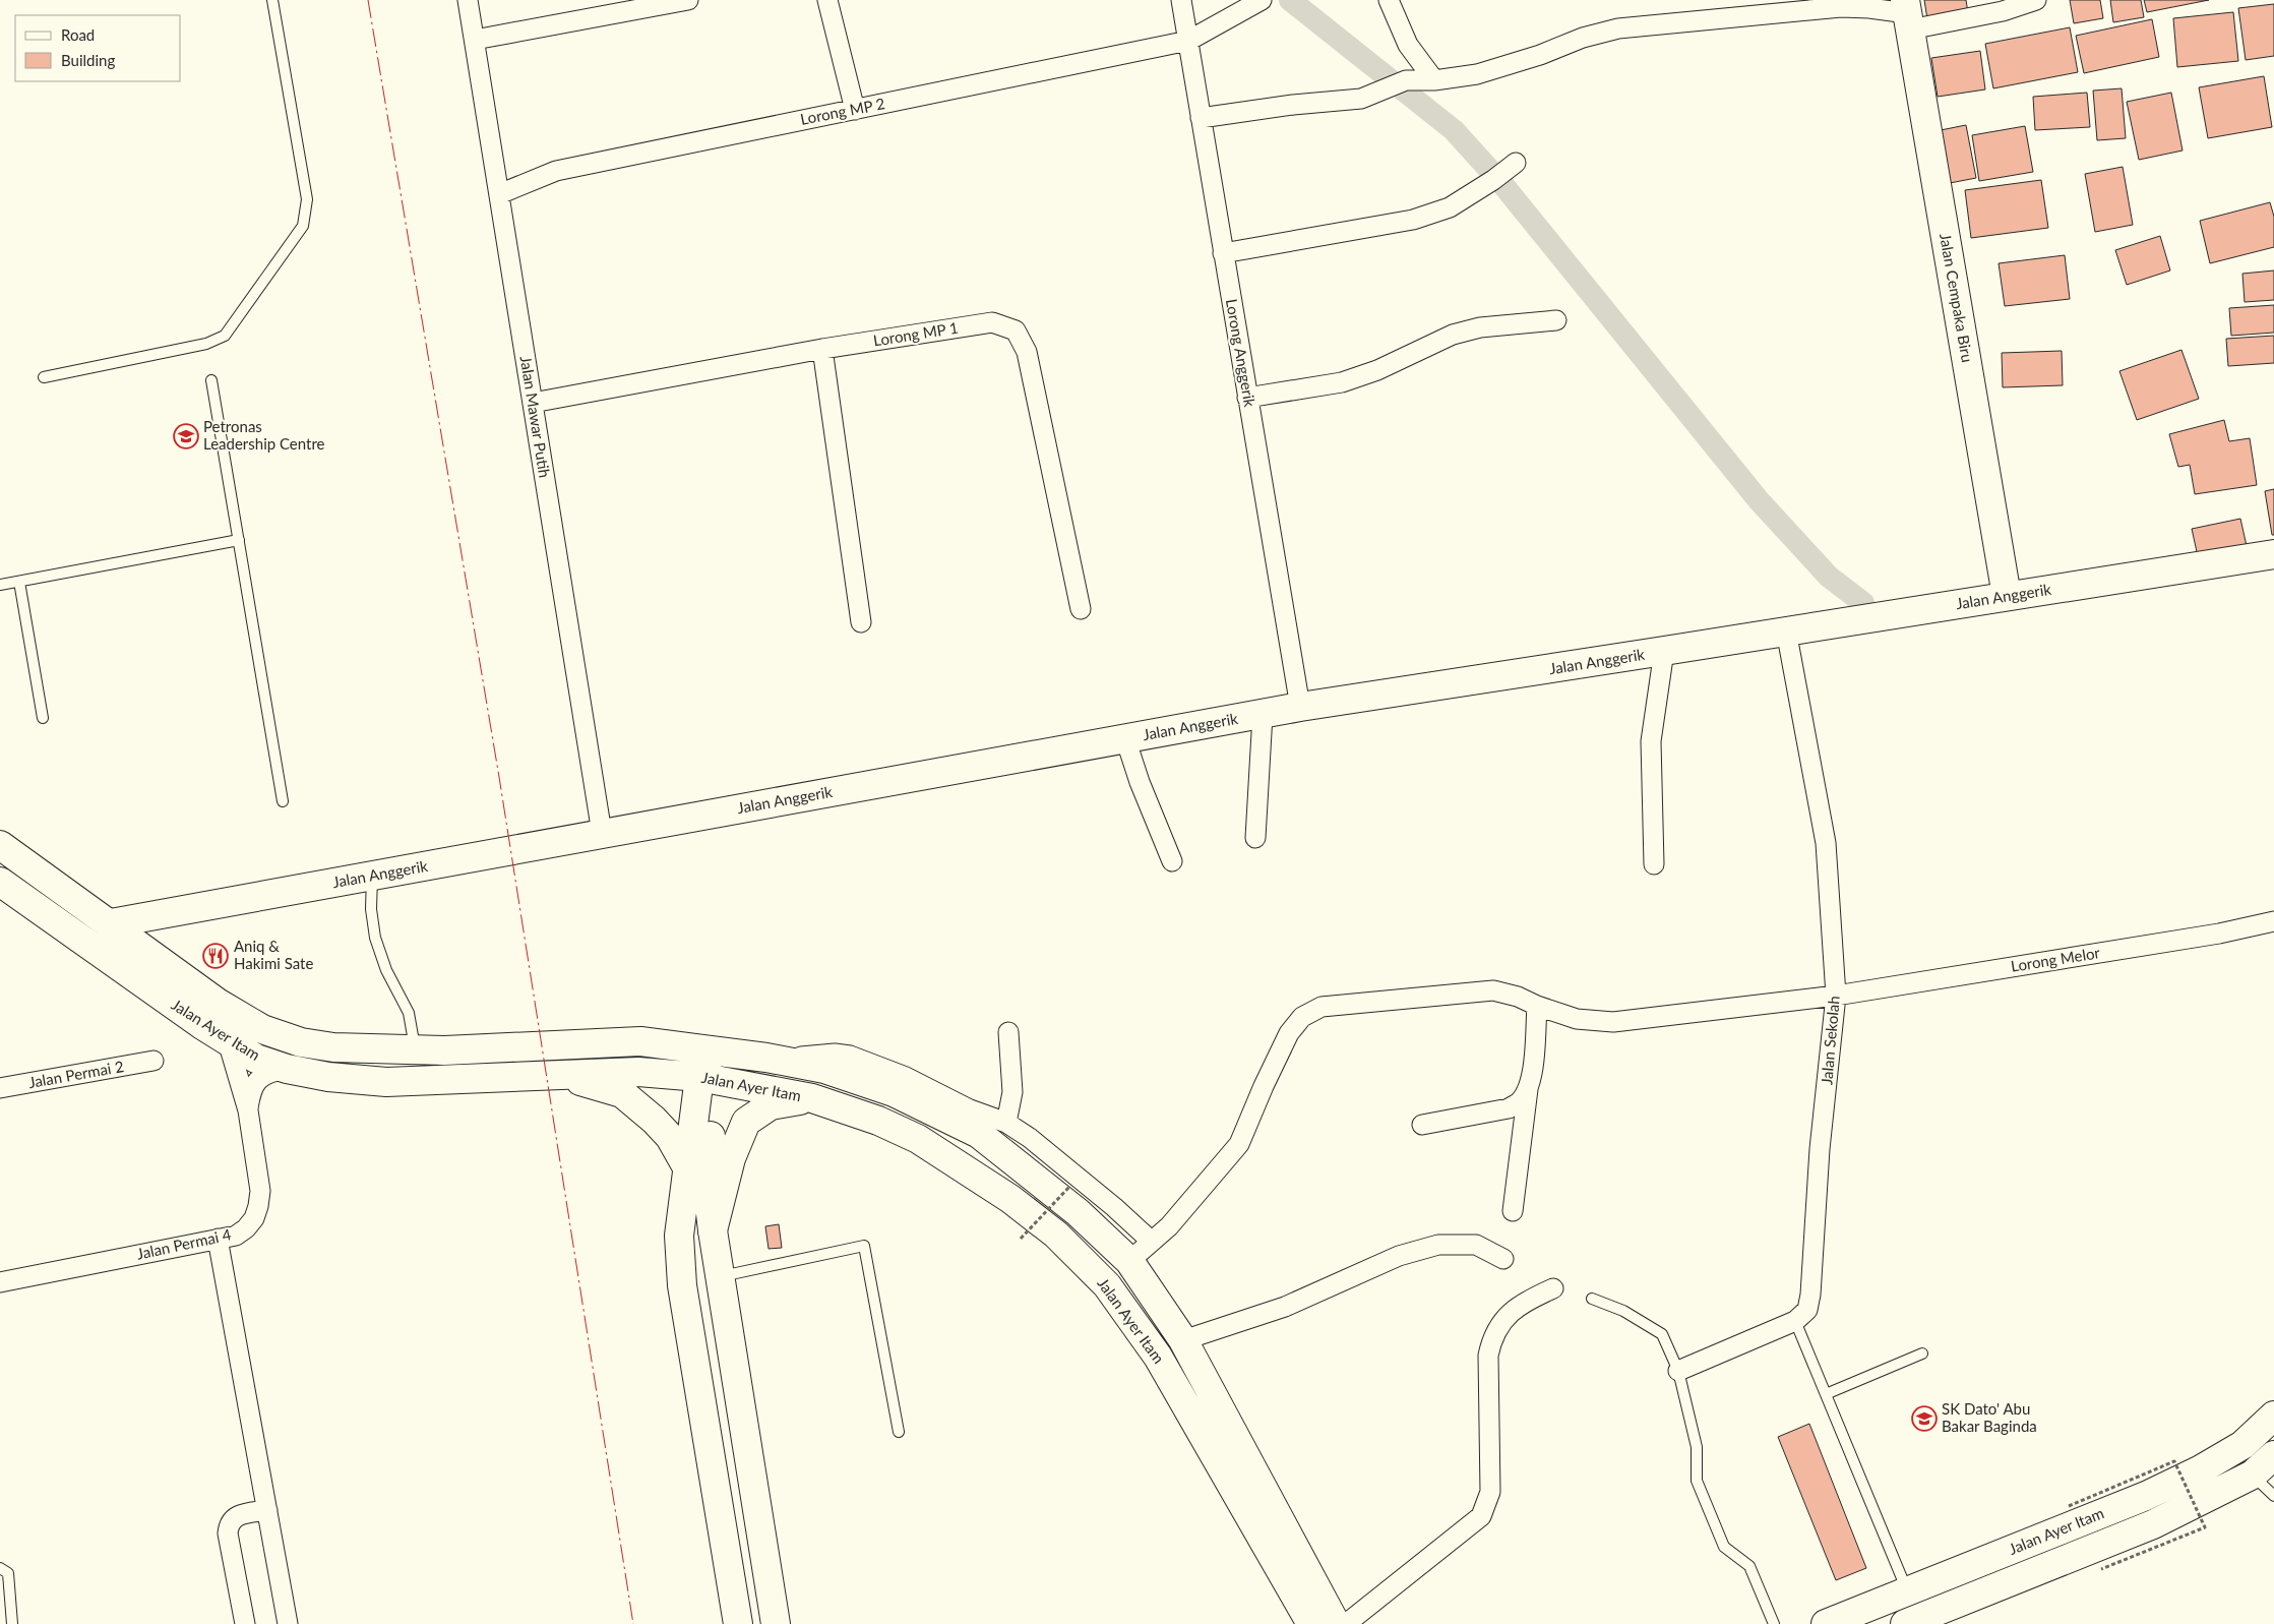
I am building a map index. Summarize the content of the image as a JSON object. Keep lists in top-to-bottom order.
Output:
{
  "streets": {
    "main road": ["Jalan Cempaka Biru", "Jalan Anggerik", "Jalan Ayer Itam"],
    "street": [
      "Lorong MP 2",
      "Lorong MP 1",
      "Lorong Anggerik",
      "Jalan Mawar Putih",
      "Lorong Melor",
      "Jalan Sekolah",
      "Jalan Permai 2",
      "Jalan Permai 4"
    ]
  },
  "crossings": [
    ["Lorong MP 2", "Lorong Anggerik"],
    ["Lorong MP 2", "Jalan Mawar Putih"],
    ["Jalan Cempaka Biru", "Jalan Anggerik"],
    ["Lorong MP 1", "Jalan Mawar Putih"],
    ["Lorong Anggerik", "Jalan Anggerik"],
    ["Jalan Mawar Putih", "Jalan Anggerik"],
    ["Jalan Anggerik", "Jalan Ayer Itam"],
    ["Jalan Anggerik", "Jalan Sekolah"],
    ["Lorong Melor", "Jalan Ayer Itam"],
    ["Lorong Melor", "Jalan Sekolah"],
    ["Jalan Ayer Itam", "Jalan Permai 4"]
  ],
  "places": {
    "school or university": ["Petronas Leadership Centre", "SK Dato' Abu Bakar Baginda"],
    "restaurant": ["Aniq & Hakimi Sate"]
  },
  "legend": ["Road", "Building"]
}
